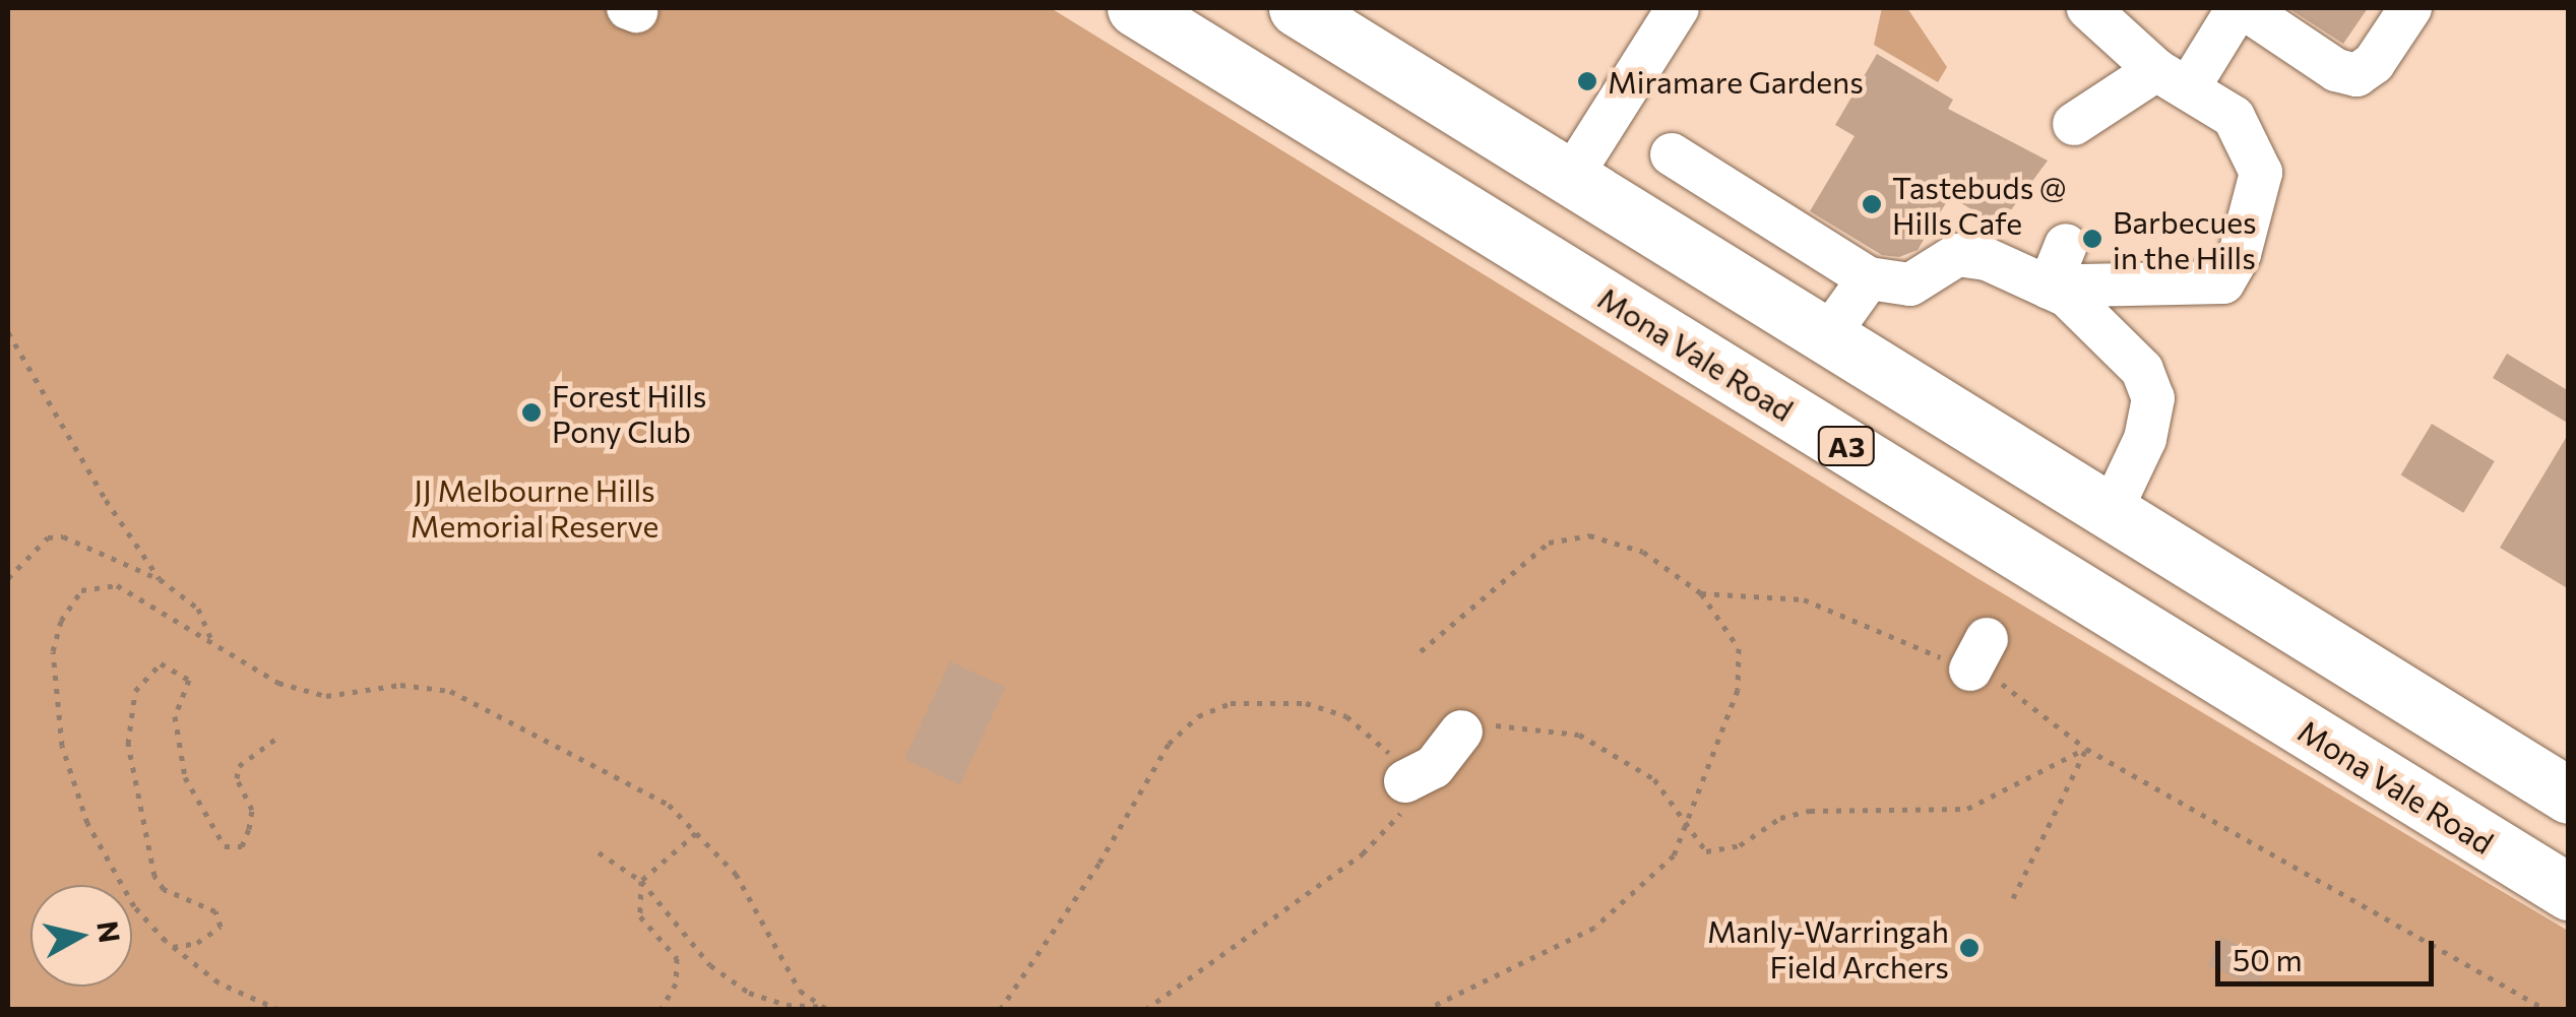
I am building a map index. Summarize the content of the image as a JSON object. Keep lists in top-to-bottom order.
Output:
{
  "streets": {
    "highway": ["Mona Vale Road", "A3"]
  },
  "parks": ["JJ Melbourne Hills Memorial Reserve"],
  "places": [
    "Miramare Gardens",
    "Tastebuds @ Hills Cafe",
    "Barbecues in the Hills",
    "Forest Hills Pony Club",
    "Manly-Warringah Field Archers"
  ],
  "scale_bar": "50 m",
  "north": "right"
}
